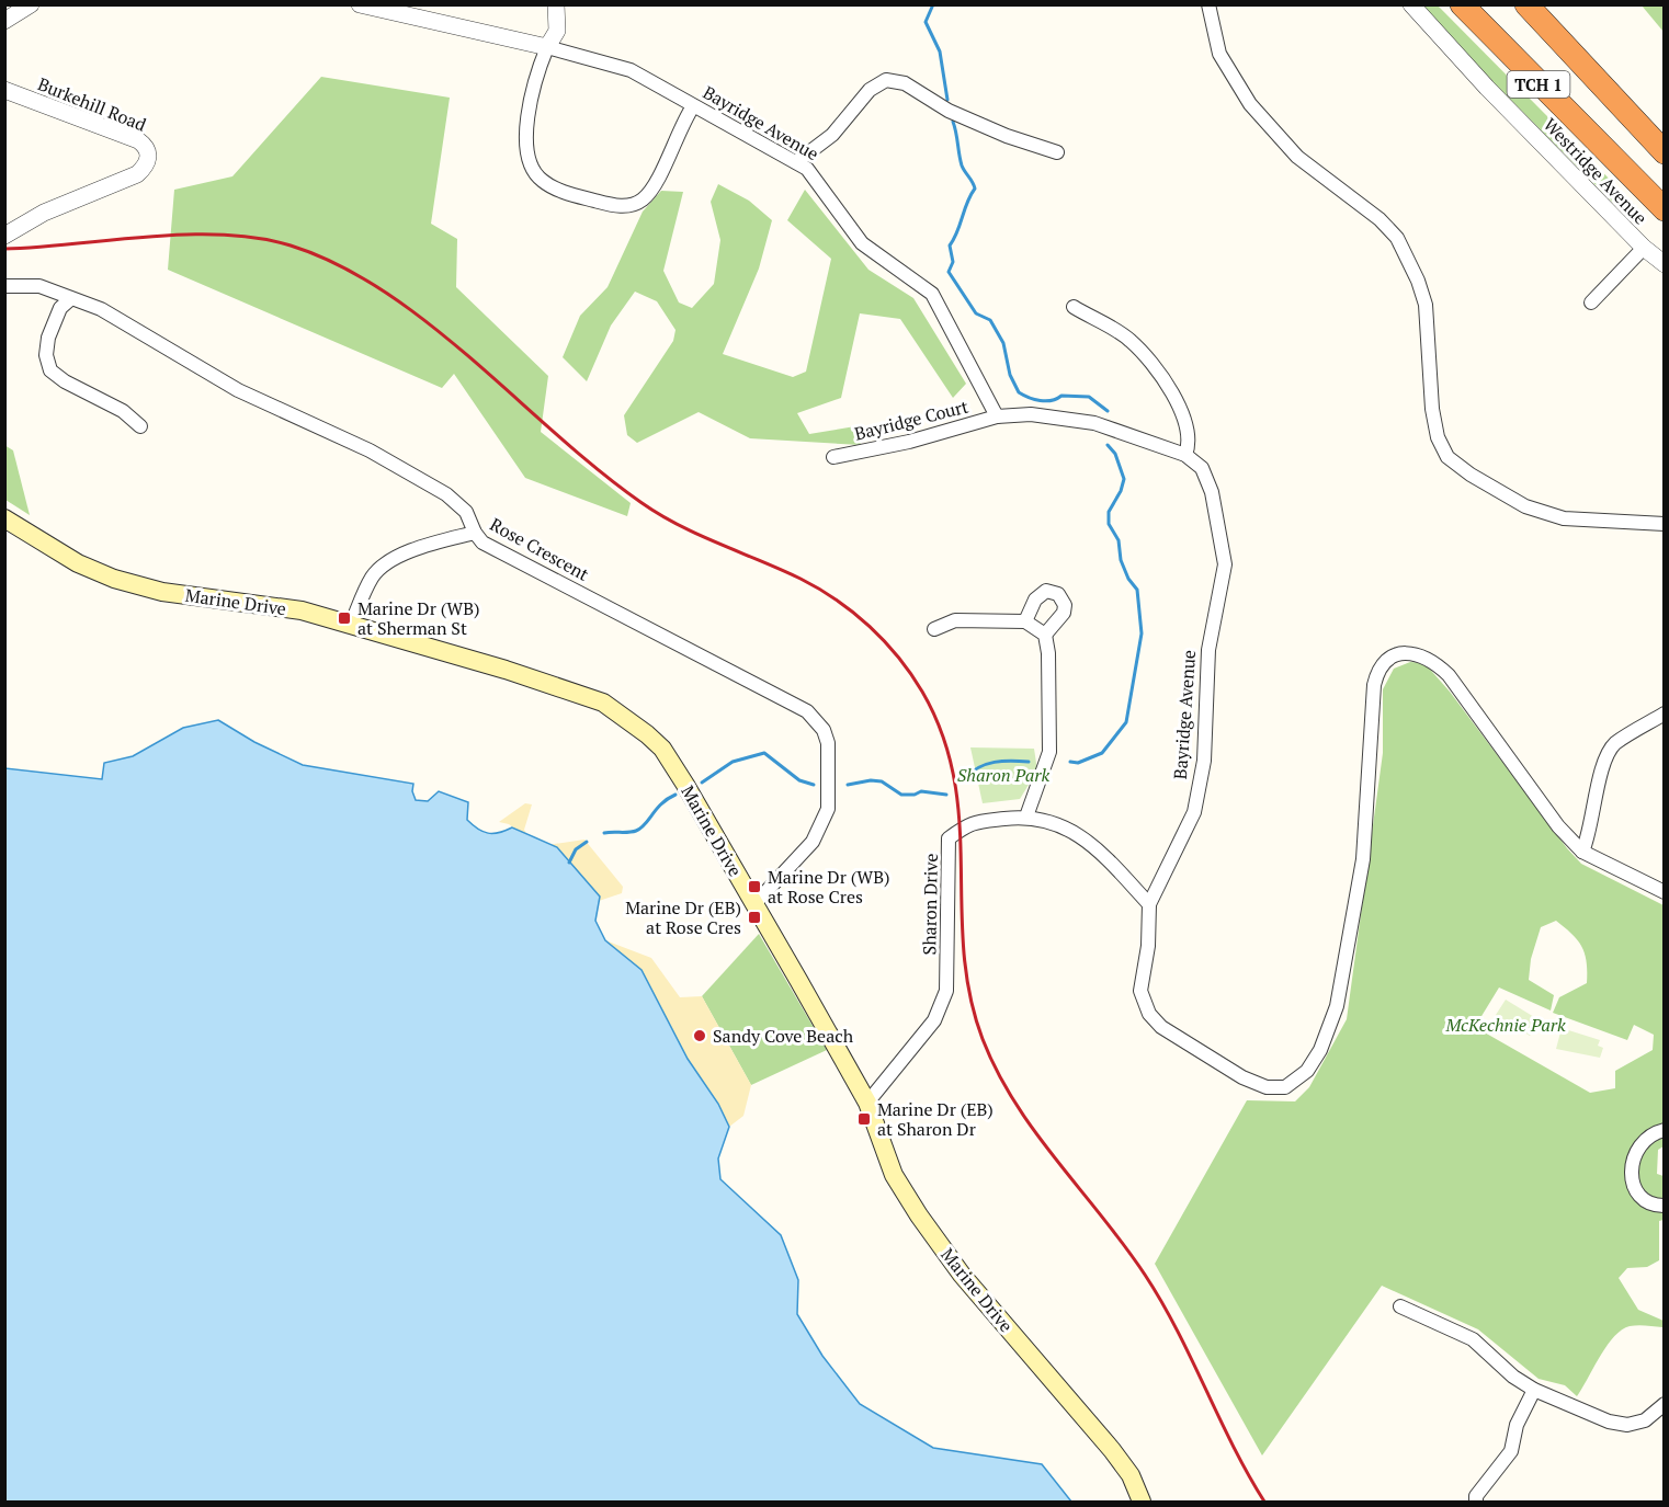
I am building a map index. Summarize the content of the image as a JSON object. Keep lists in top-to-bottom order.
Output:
{
  "streets": {
    "highway": ["TCH 1"],
    "main road": ["Marine Drive"],
    "street": [
      "Burkehill Road",
      "Bayridge Avenue",
      "Westridge Avenue",
      "Bayridge Court",
      "Rose Crescent",
      "Sharon Drive"
    ]
  },
  "crossings": [
    ["Bayridge Avenue", "Bayridge Court"],
    ["Bayridge Avenue", "Sharon Drive"],
    ["Rose Crescent", "Marine Drive"],
    ["Marine Drive", "Sharon Drive"]
  ],
  "parks": ["Sharon Park", "McKechnie Park"],
  "places": {
    "transit": [
      "Marine Dr (WB) at Sherman St",
      "Marine Dr (WB) at Rose Cres",
      "Marine Dr (EB) at Rose Cres",
      "Marine Dr (EB) at Sharon Dr"
    ],
    "other": ["Sandy Cove Beach"]
  }
}
